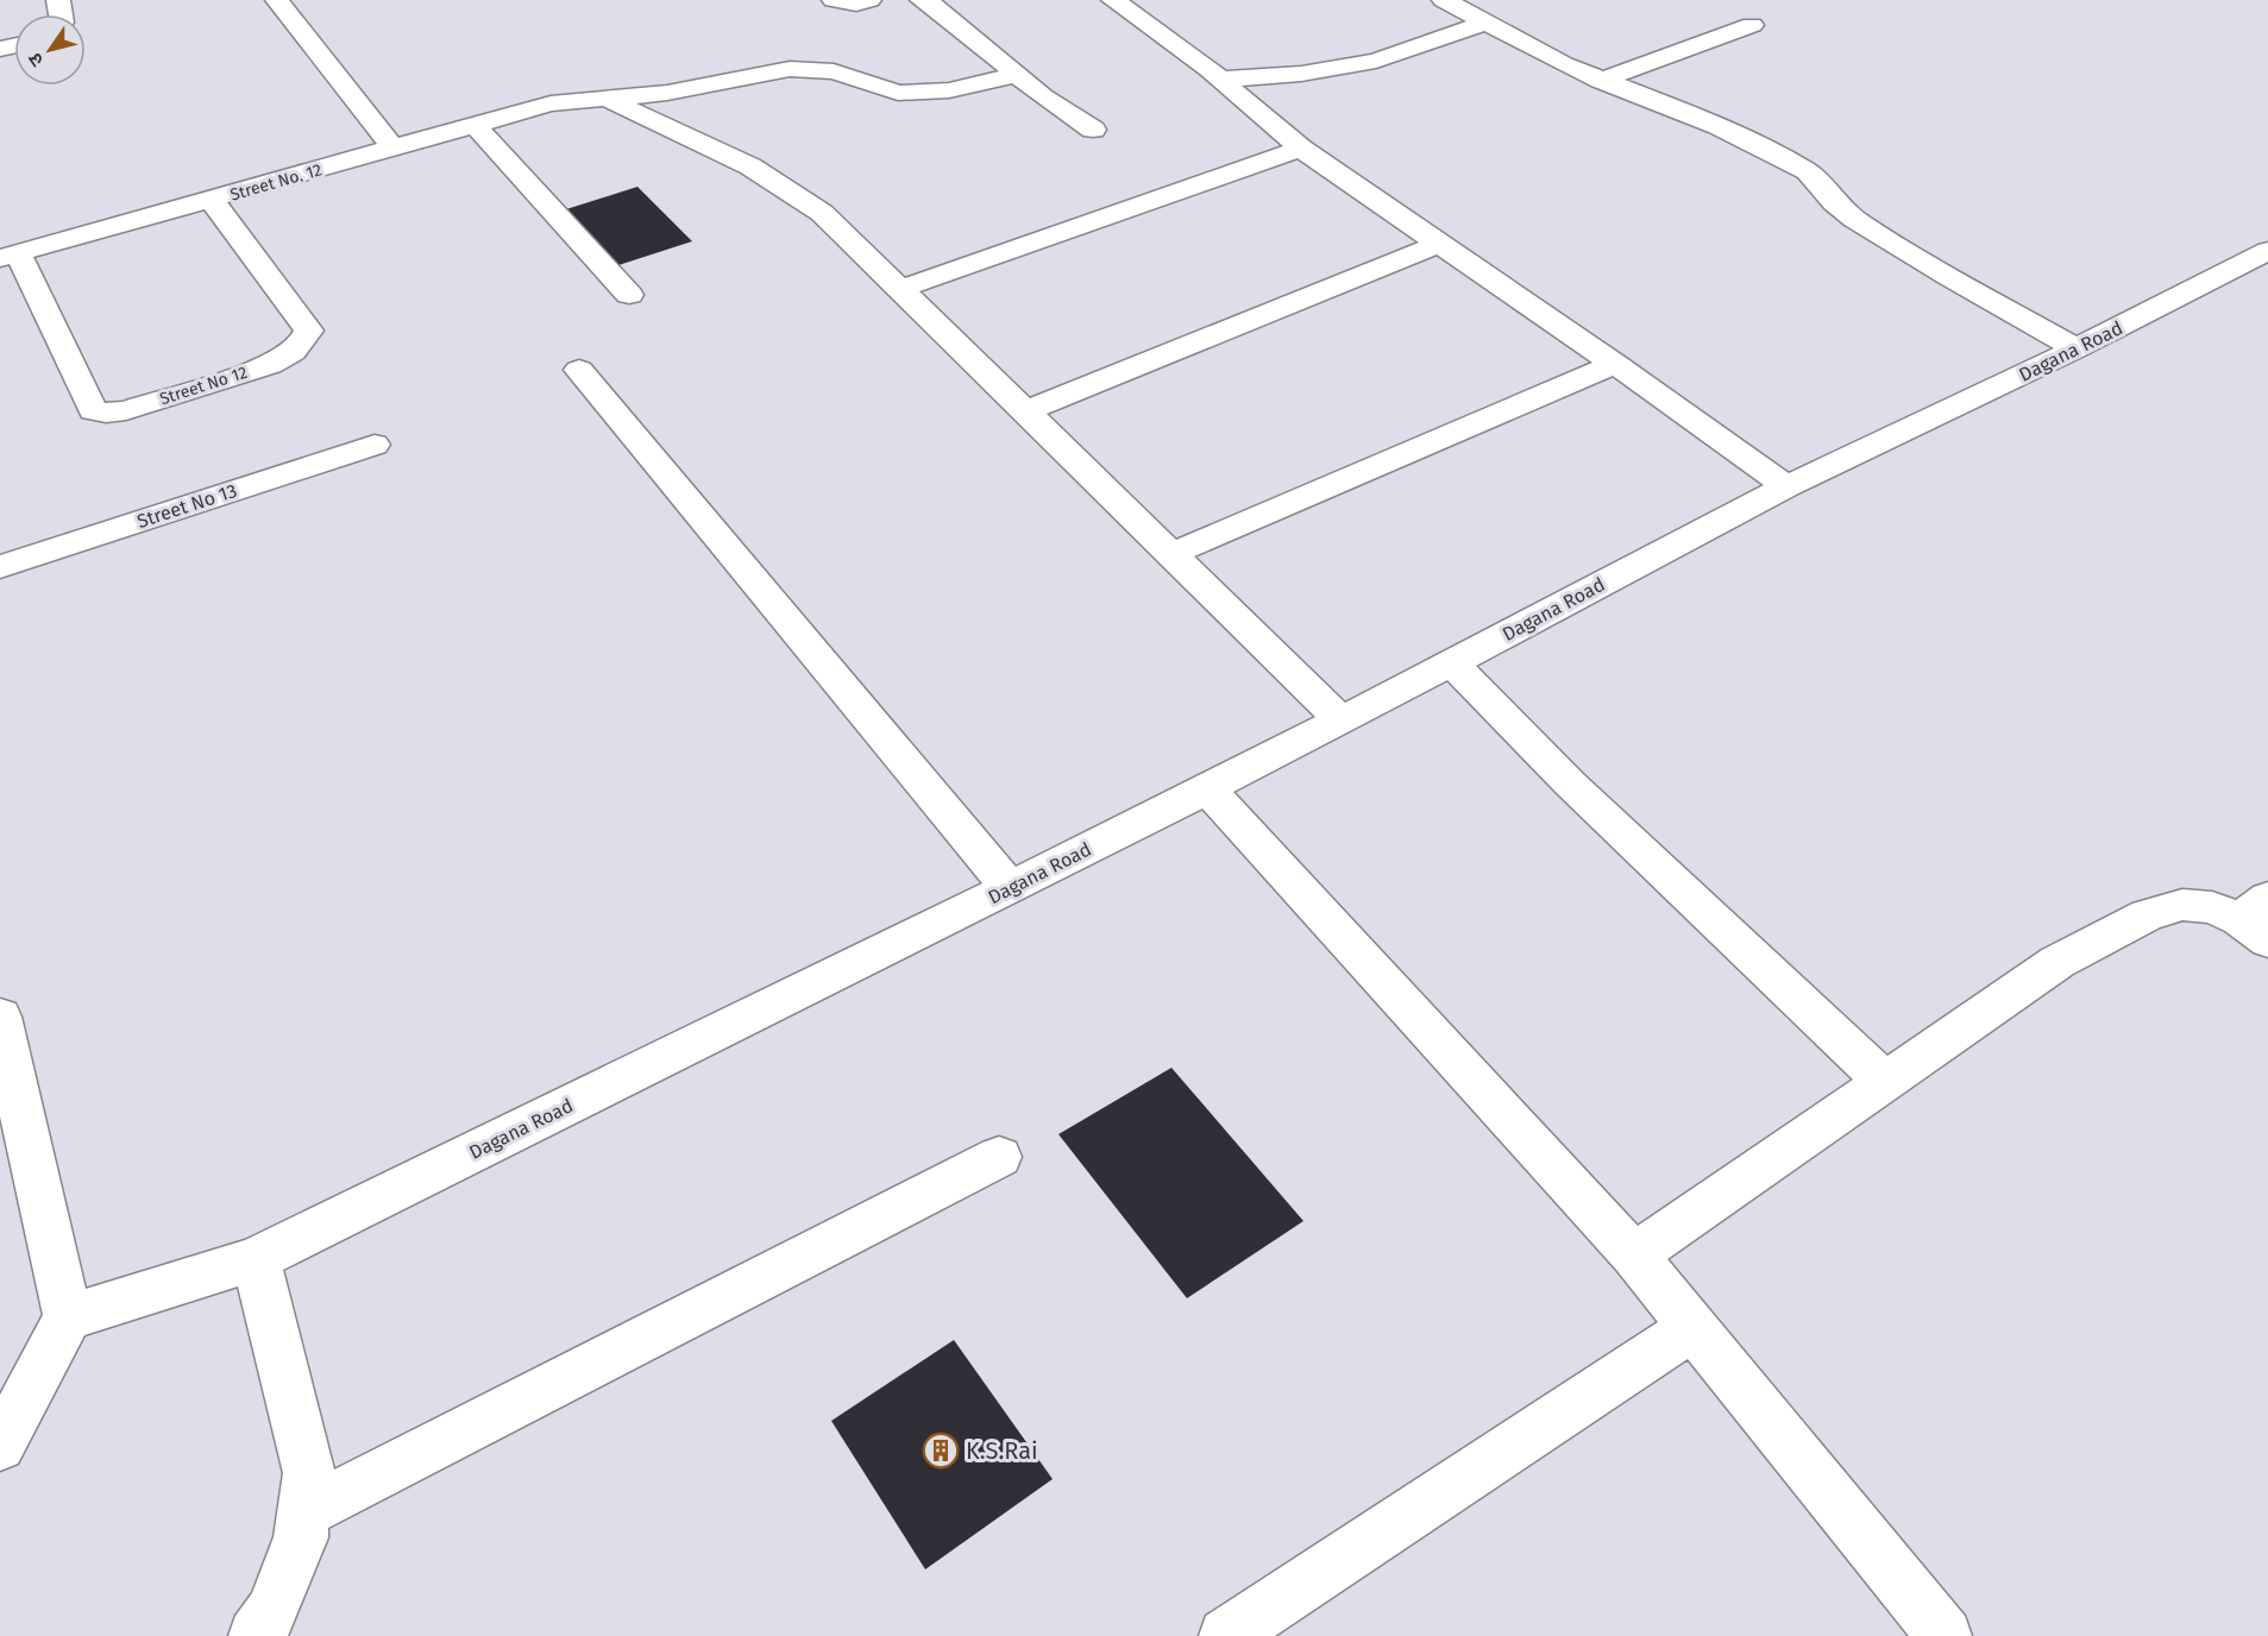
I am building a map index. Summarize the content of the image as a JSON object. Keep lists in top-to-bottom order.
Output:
{
  "streets": {
    "street": [
      "Street No. 12",
      "Dagana Road",
      "Street No 12",
      "Street No 13"
    ]
  },
  "crossings": [
    ["Street No. 12", "Street No 12"]
  ],
  "places": {
    "building": ["K.S.Rai"]
  },
  "north": "bottom left"
}
